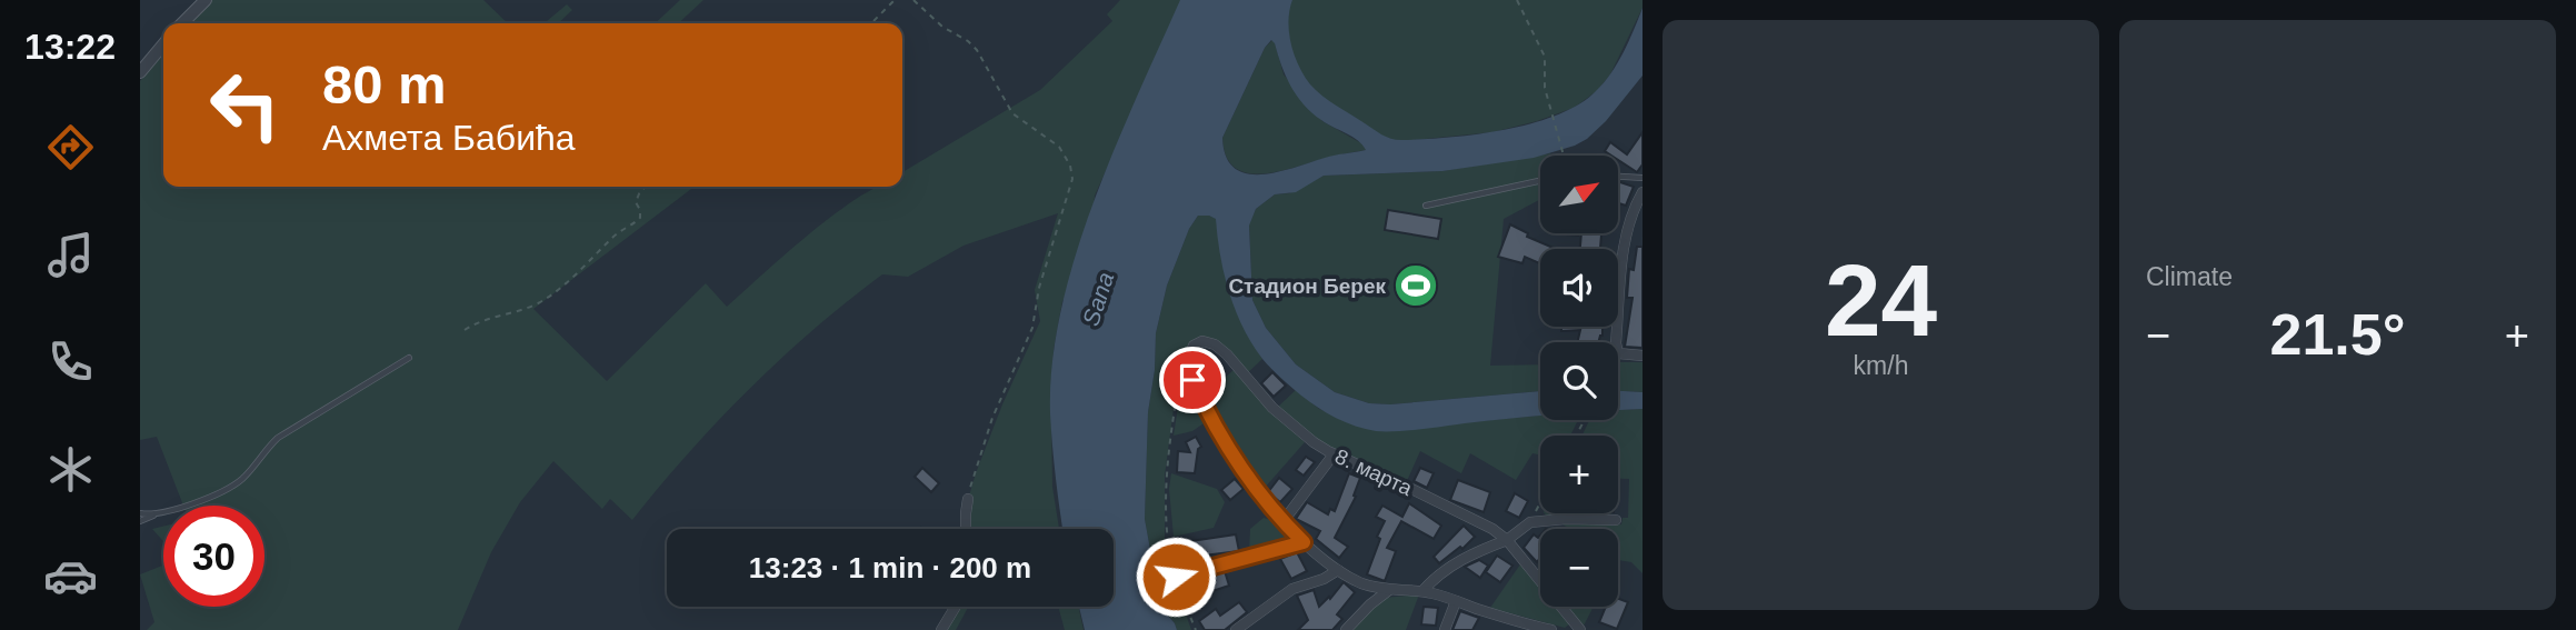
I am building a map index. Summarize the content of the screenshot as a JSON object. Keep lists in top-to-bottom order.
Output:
{
  "streets": {
    "street": ["8. марта"]
  },
  "water": ["Sana"],
  "places": {
    "sports": ["Стадион Берек"]
  },
  "north": "top right",
  "page": {
    "tabs": "13:22",
    "tile": [
      ["24", "km/h"],
      "Climate"
    ],
    "turn": ["80 m", "Ахмета Бабића"],
    "map_buttons": ["+", "−"],
    "heat": ["−", "21.5°", "+"],
    "limit": "30",
    "trip": "13:23 · 1 min · 200 m"
  }
}
